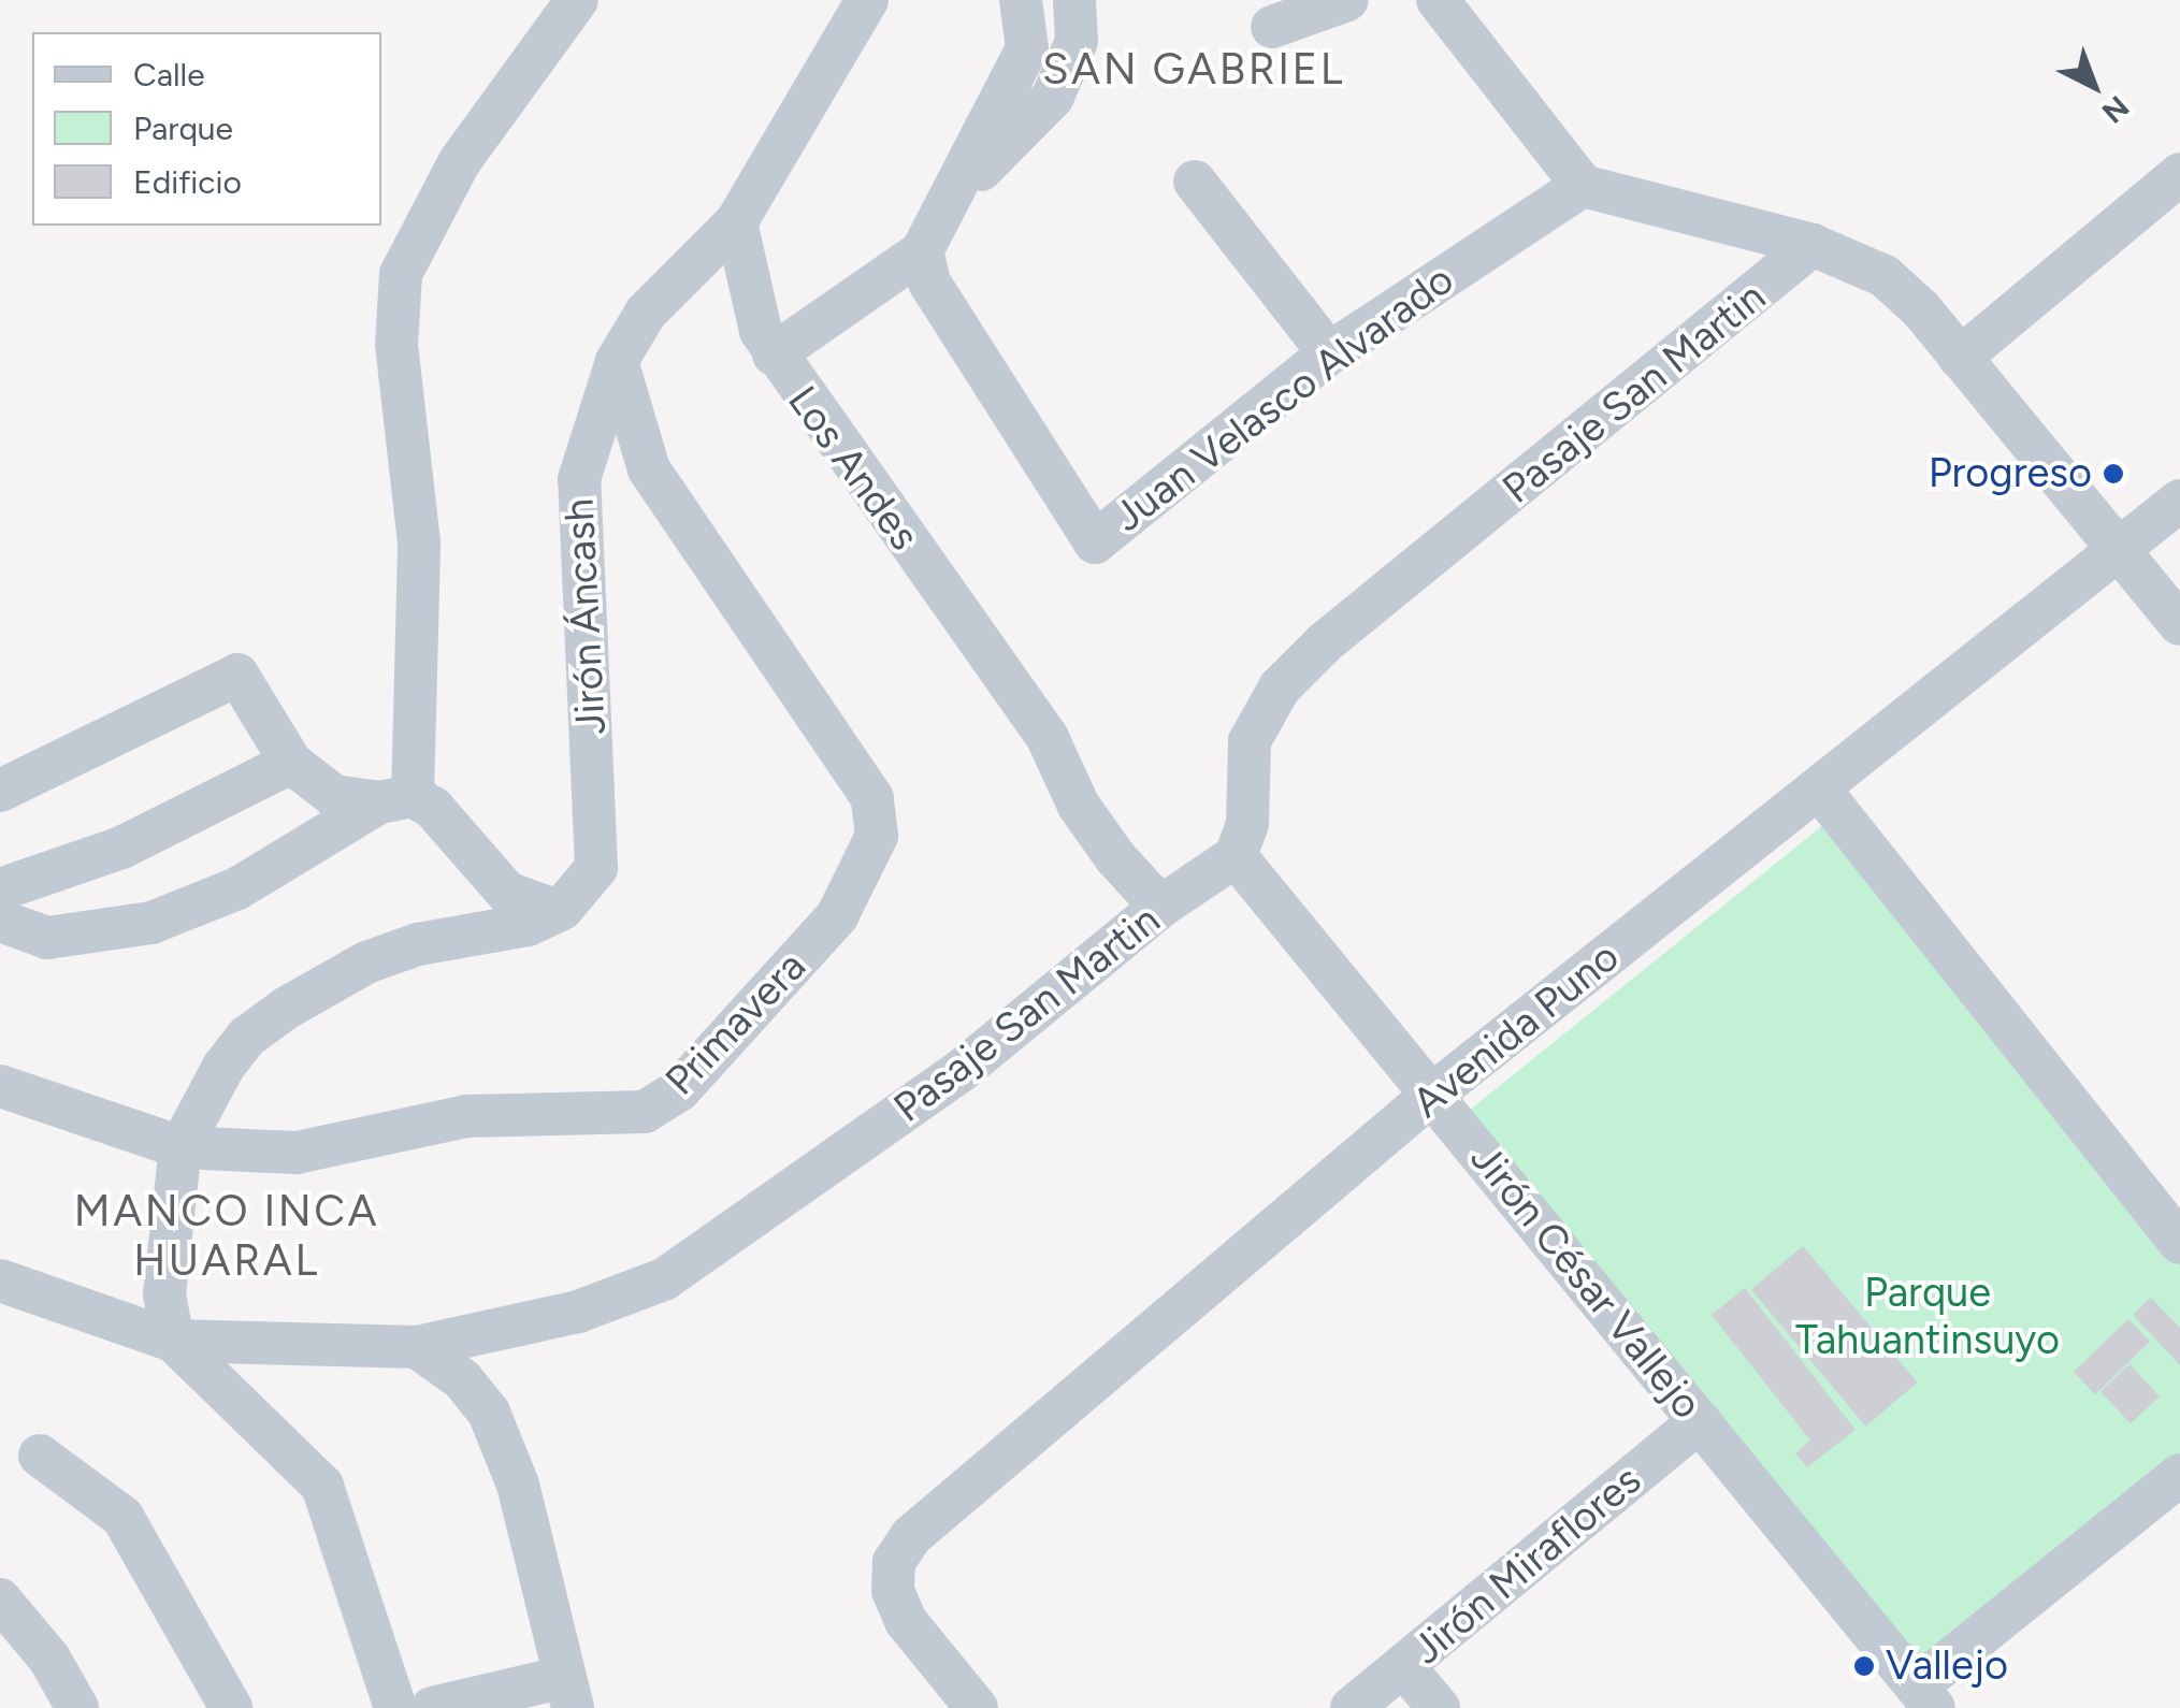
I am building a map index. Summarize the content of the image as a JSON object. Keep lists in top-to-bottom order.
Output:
{
  "streets": {
    "street": [
      "Pasaje San Martin",
      "Juan Velasco Alvarado",
      "Los Andes",
      "Jirón Áncash",
      "Primavera",
      "Avenida Puno",
      "Jirón César Vallejo",
      "Jirón Miraflores"
    ]
  },
  "crossings": [
    ["Pasaje San Martin", "Los Andes"],
    ["Pasaje San Martin", "Jirón César Vallejo"],
    ["Los Andes", "Jirón Áncash"],
    ["Jirón Áncash", "Primavera"],
    ["Avenida Puno", "Jirón César Vallejo"],
    ["Jirón César Vallejo", "Jirón Miraflores"]
  ],
  "districts": ["SAN GABRIEL", "MANCO INCA HUARAL"],
  "parks": ["Parque Tahuantinsuyo"],
  "places": ["Progreso", "Vallejo"],
  "legend": ["Calle", "Parque", "Edificio"],
  "north": "bottom right"
}
